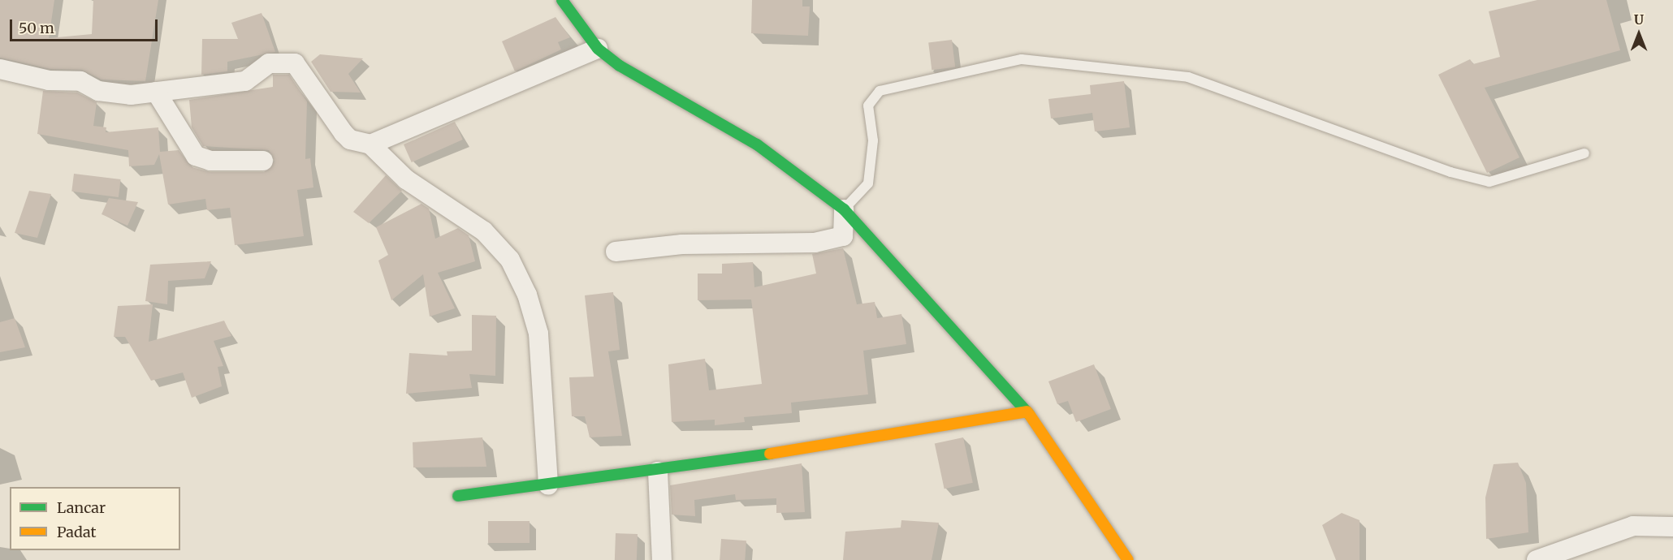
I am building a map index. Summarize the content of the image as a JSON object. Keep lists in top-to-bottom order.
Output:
{
  "legend": ["Lancar", "Padat"],
  "scale_bar": "50 m",
  "north": "top"
}
